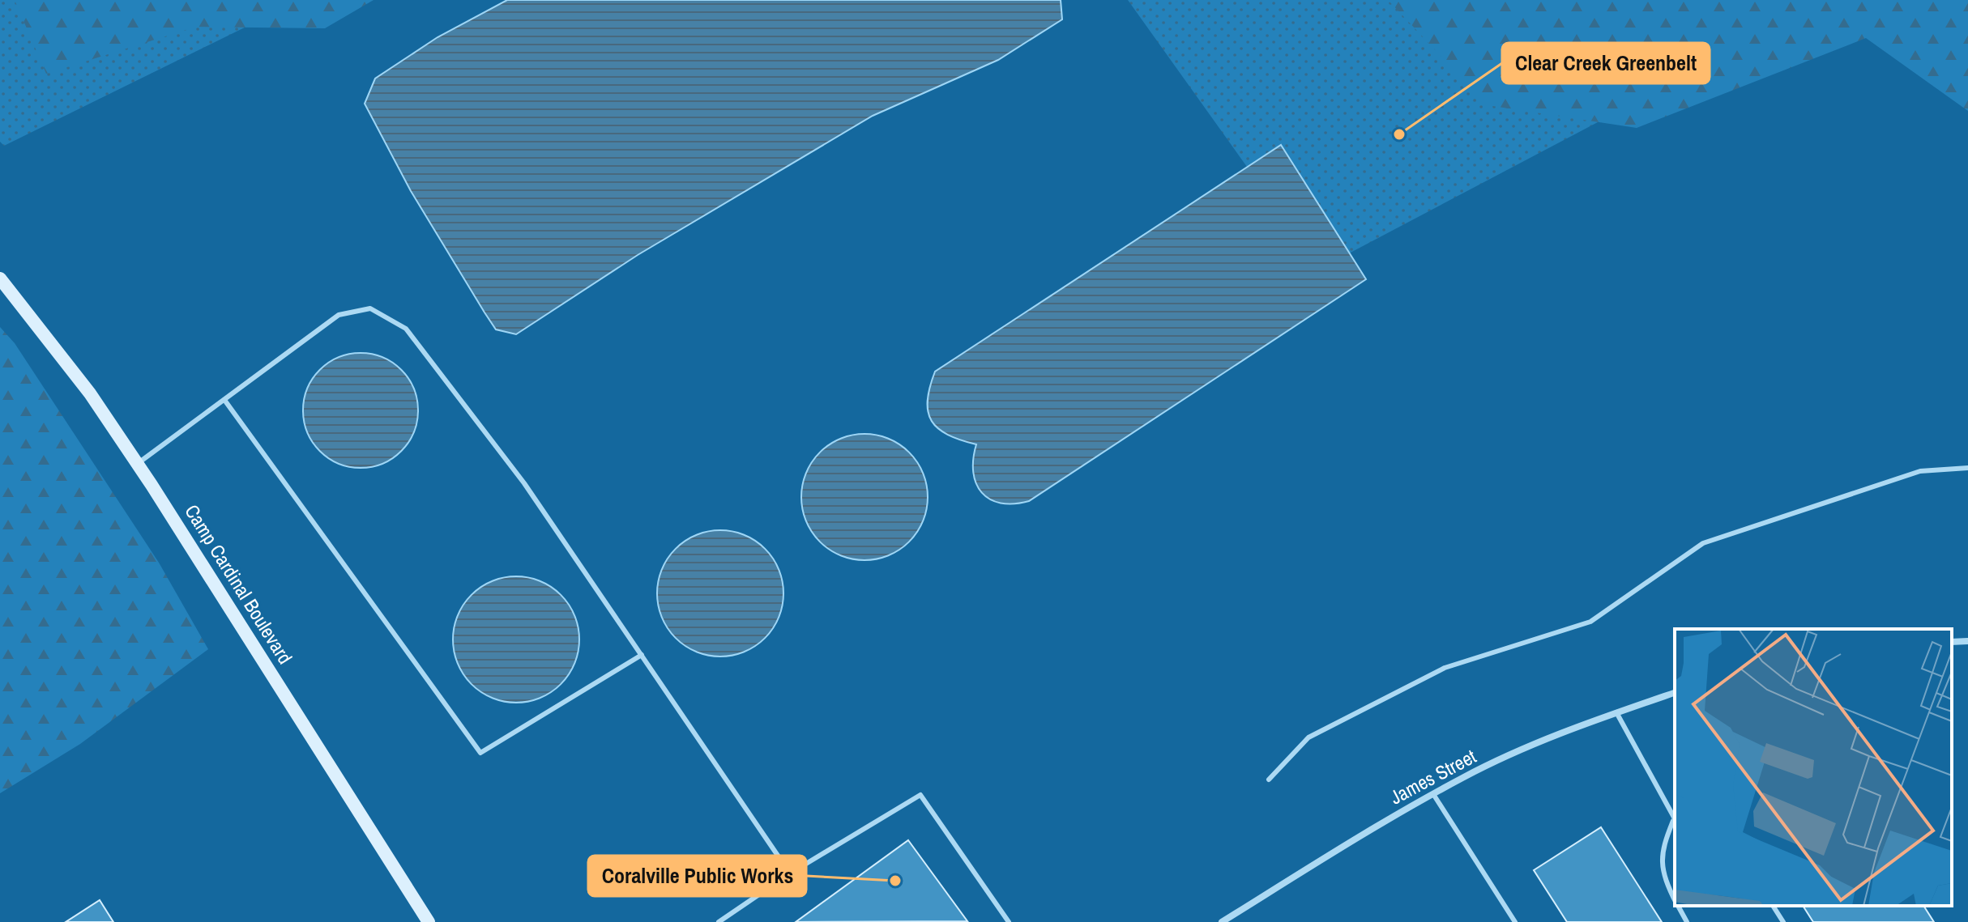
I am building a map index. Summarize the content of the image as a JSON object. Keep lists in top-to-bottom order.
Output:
{
  "streets": {
    "street": ["Camp Cardinal Boulevard", "James Street"]
  },
  "places": ["Clear Creek Greenbelt", "Coralville Public Works"]
}
